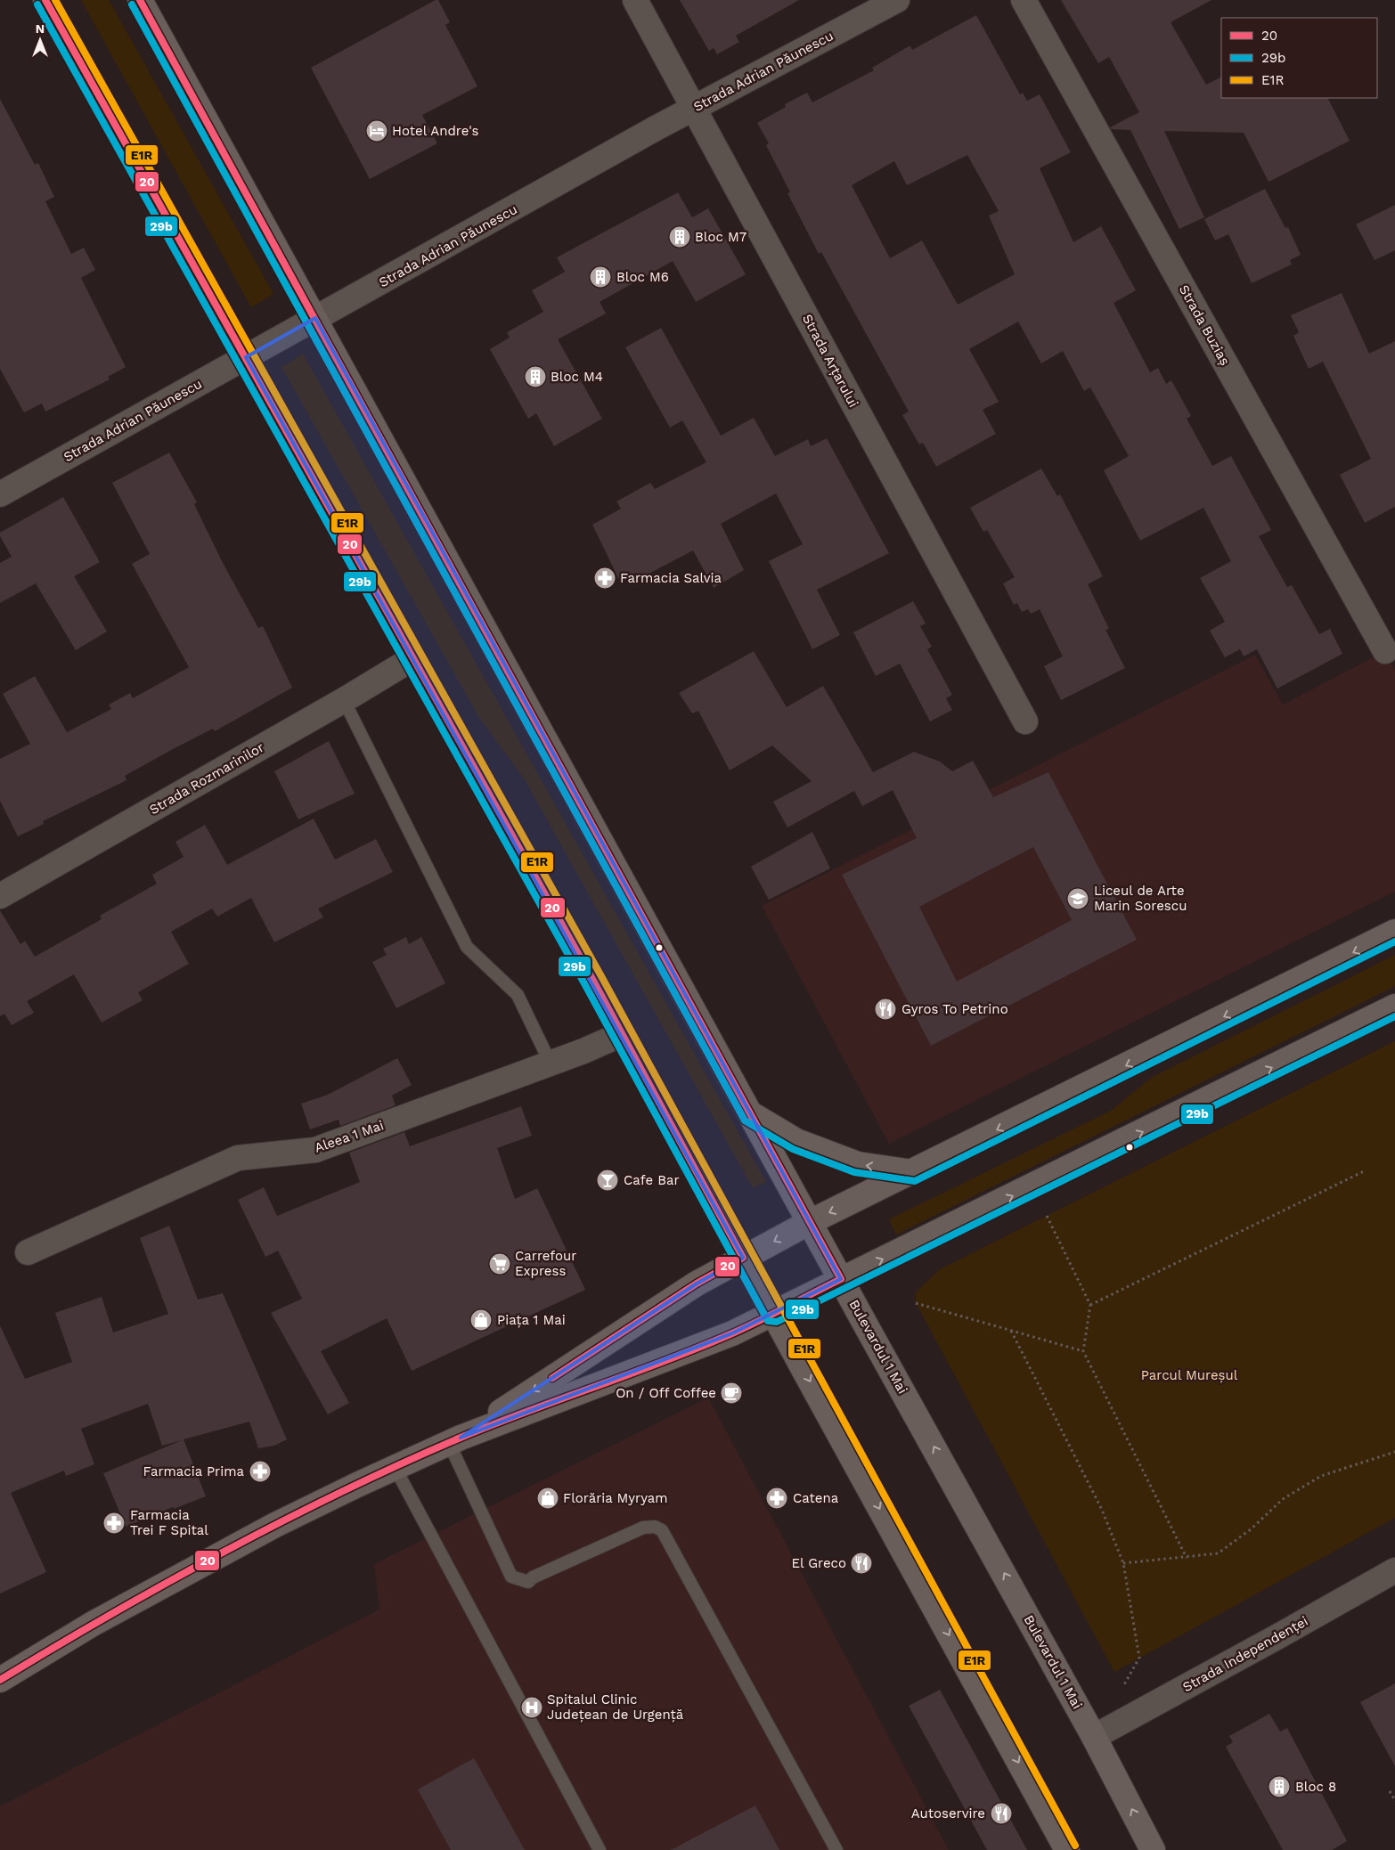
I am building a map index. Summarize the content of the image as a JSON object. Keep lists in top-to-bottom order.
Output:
{
  "streets": {
    "main road": ["Bulevardul 1 Mai"],
    "street": [
      "Strada Adrian Păunescu",
      "Strada Buziaș",
      "Strada Arțarului",
      "Strada Rozmarinilor",
      "Aleea 1 Mai",
      "Strada Independenței"
    ]
  },
  "crossings": [
    ["Strada Adrian Păunescu", "Strada Arțarului"],
    ["Strada Adrian Păunescu", "Bulevardul 1 Mai"],
    ["Bulevardul 1 Mai", "Strada Independenței"]
  ],
  "parks": ["Parcul Mureșul"],
  "places": {
    "hotel": ["Hotel Andre's"],
    "building": [
      "Bloc M7",
      "Bloc M6",
      "Bloc M4",
      "Bloc 8"
    ],
    "pharmacy": [
      "Farmacia Salvia",
      "Farmacia Prima",
      "Catena",
      "Farmacia Trei F Spital"
    ],
    "school or university": ["Liceul de Arte Marin Sorescu"],
    "restaurant": ["Gyros To Petrino", "El Greco", "Autoservire"],
    "bar": ["Cafe Bar"],
    "supermarket": ["Carrefour Express"],
    "shop": ["Piața 1 Mai", "Florăria Myryam"],
    "cafe": ["On / Off Coffee"],
    "hospital": ["Spitalul Clinic Județean de Urgență"]
  },
  "lines": ["transit line 20", "transit line E1R", "transit line 29b"],
  "legend": ["20", "29b", "E1R"],
  "north": "top"
}
